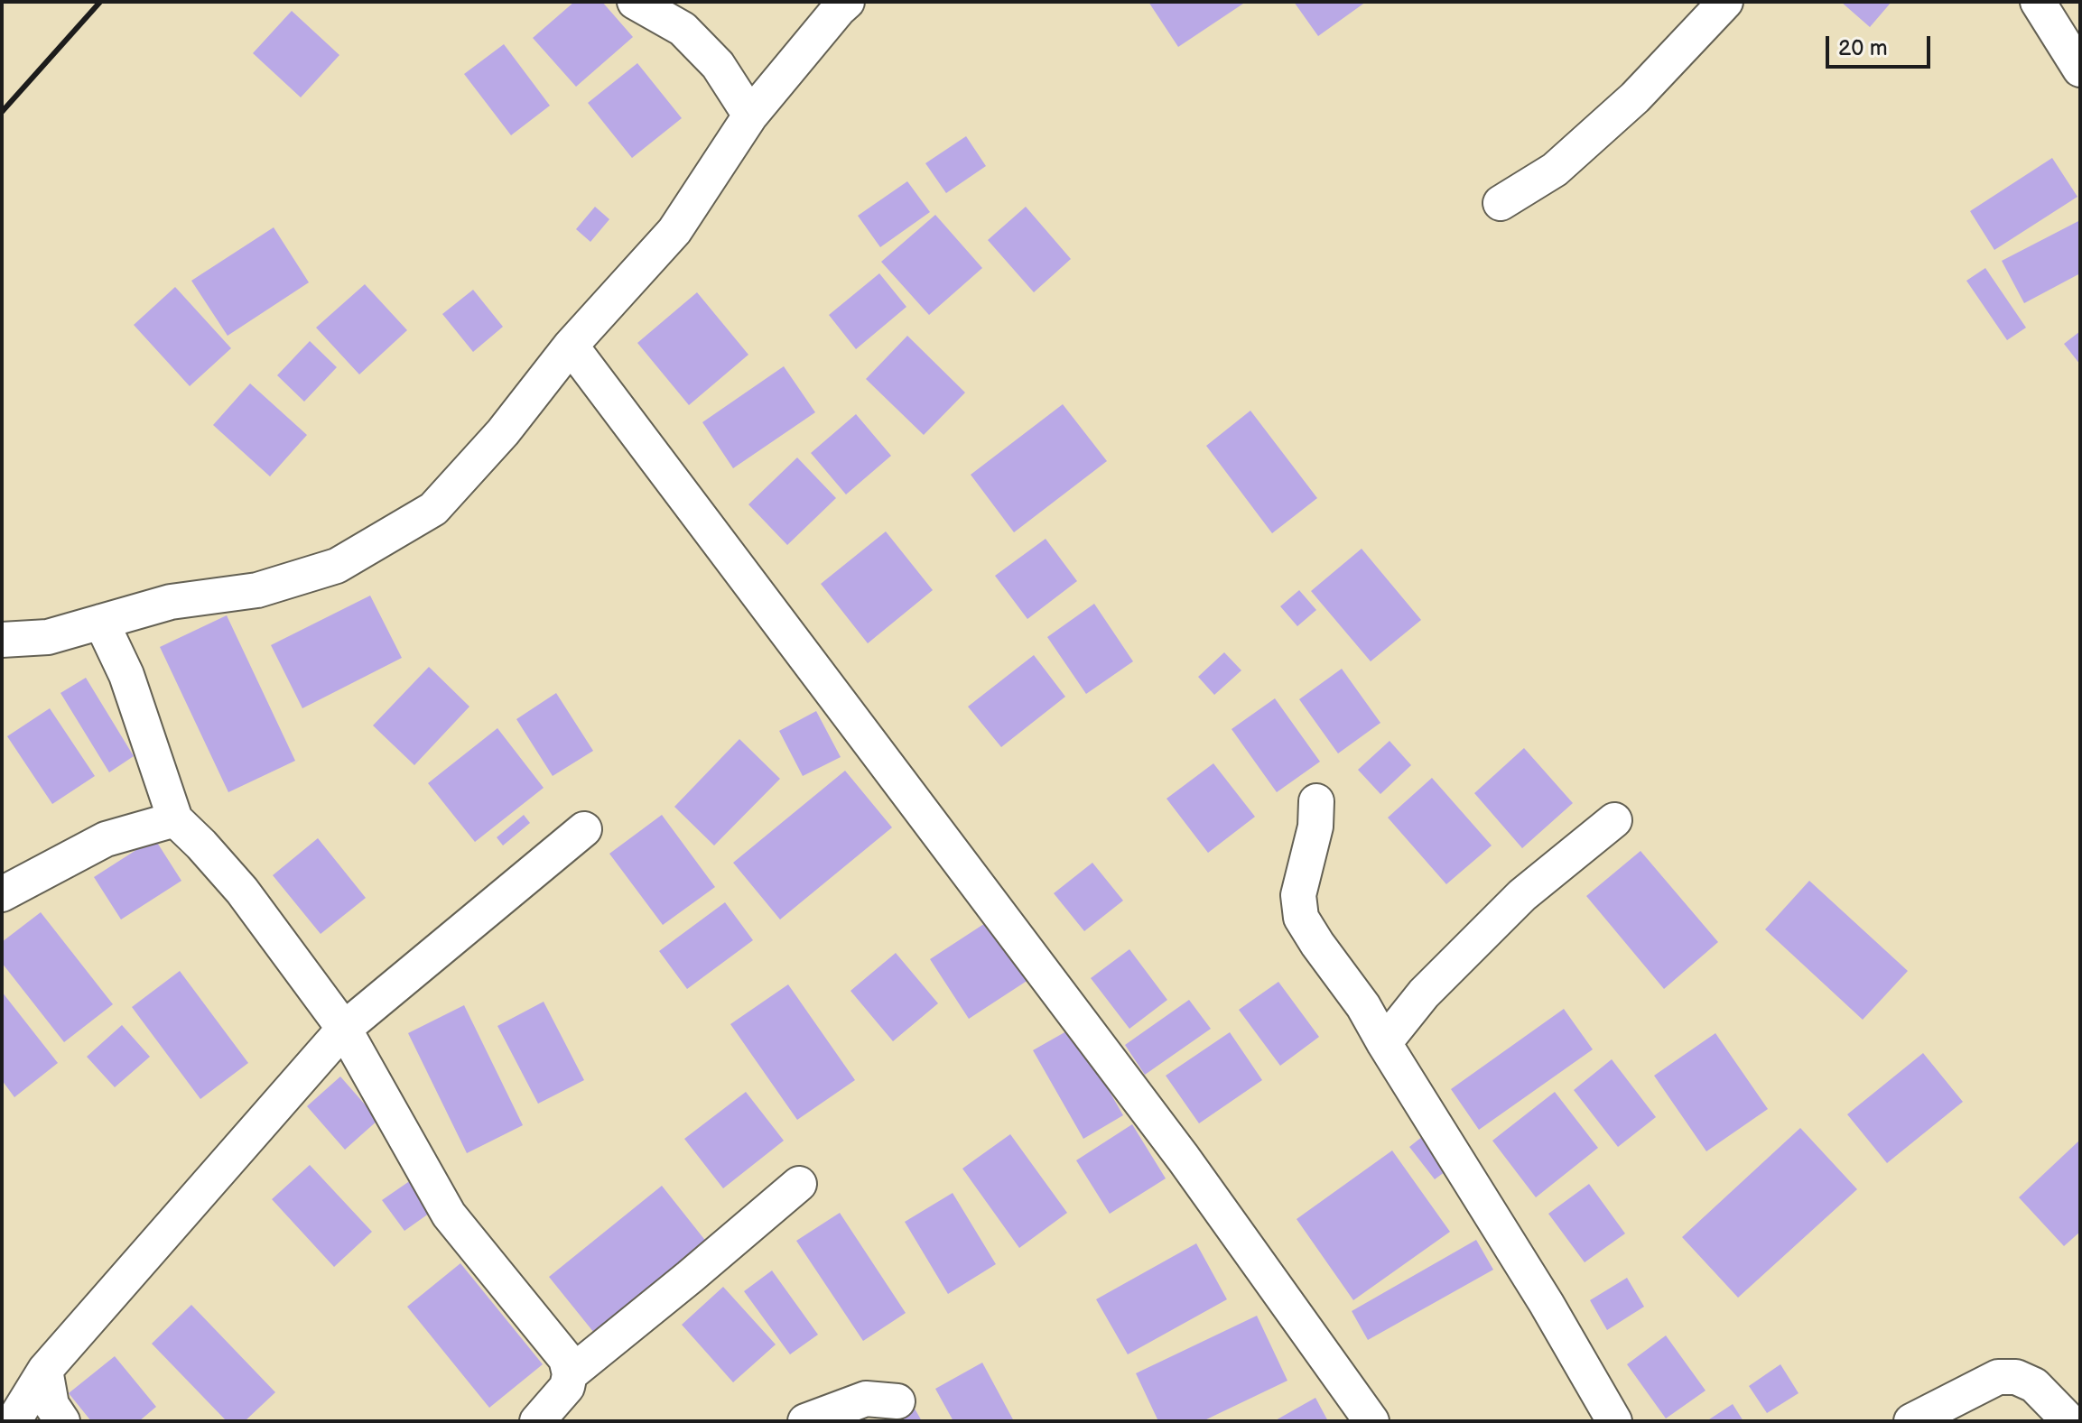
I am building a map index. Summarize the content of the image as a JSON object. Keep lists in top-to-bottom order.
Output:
{
  "scale_bar": "20 m"
}
